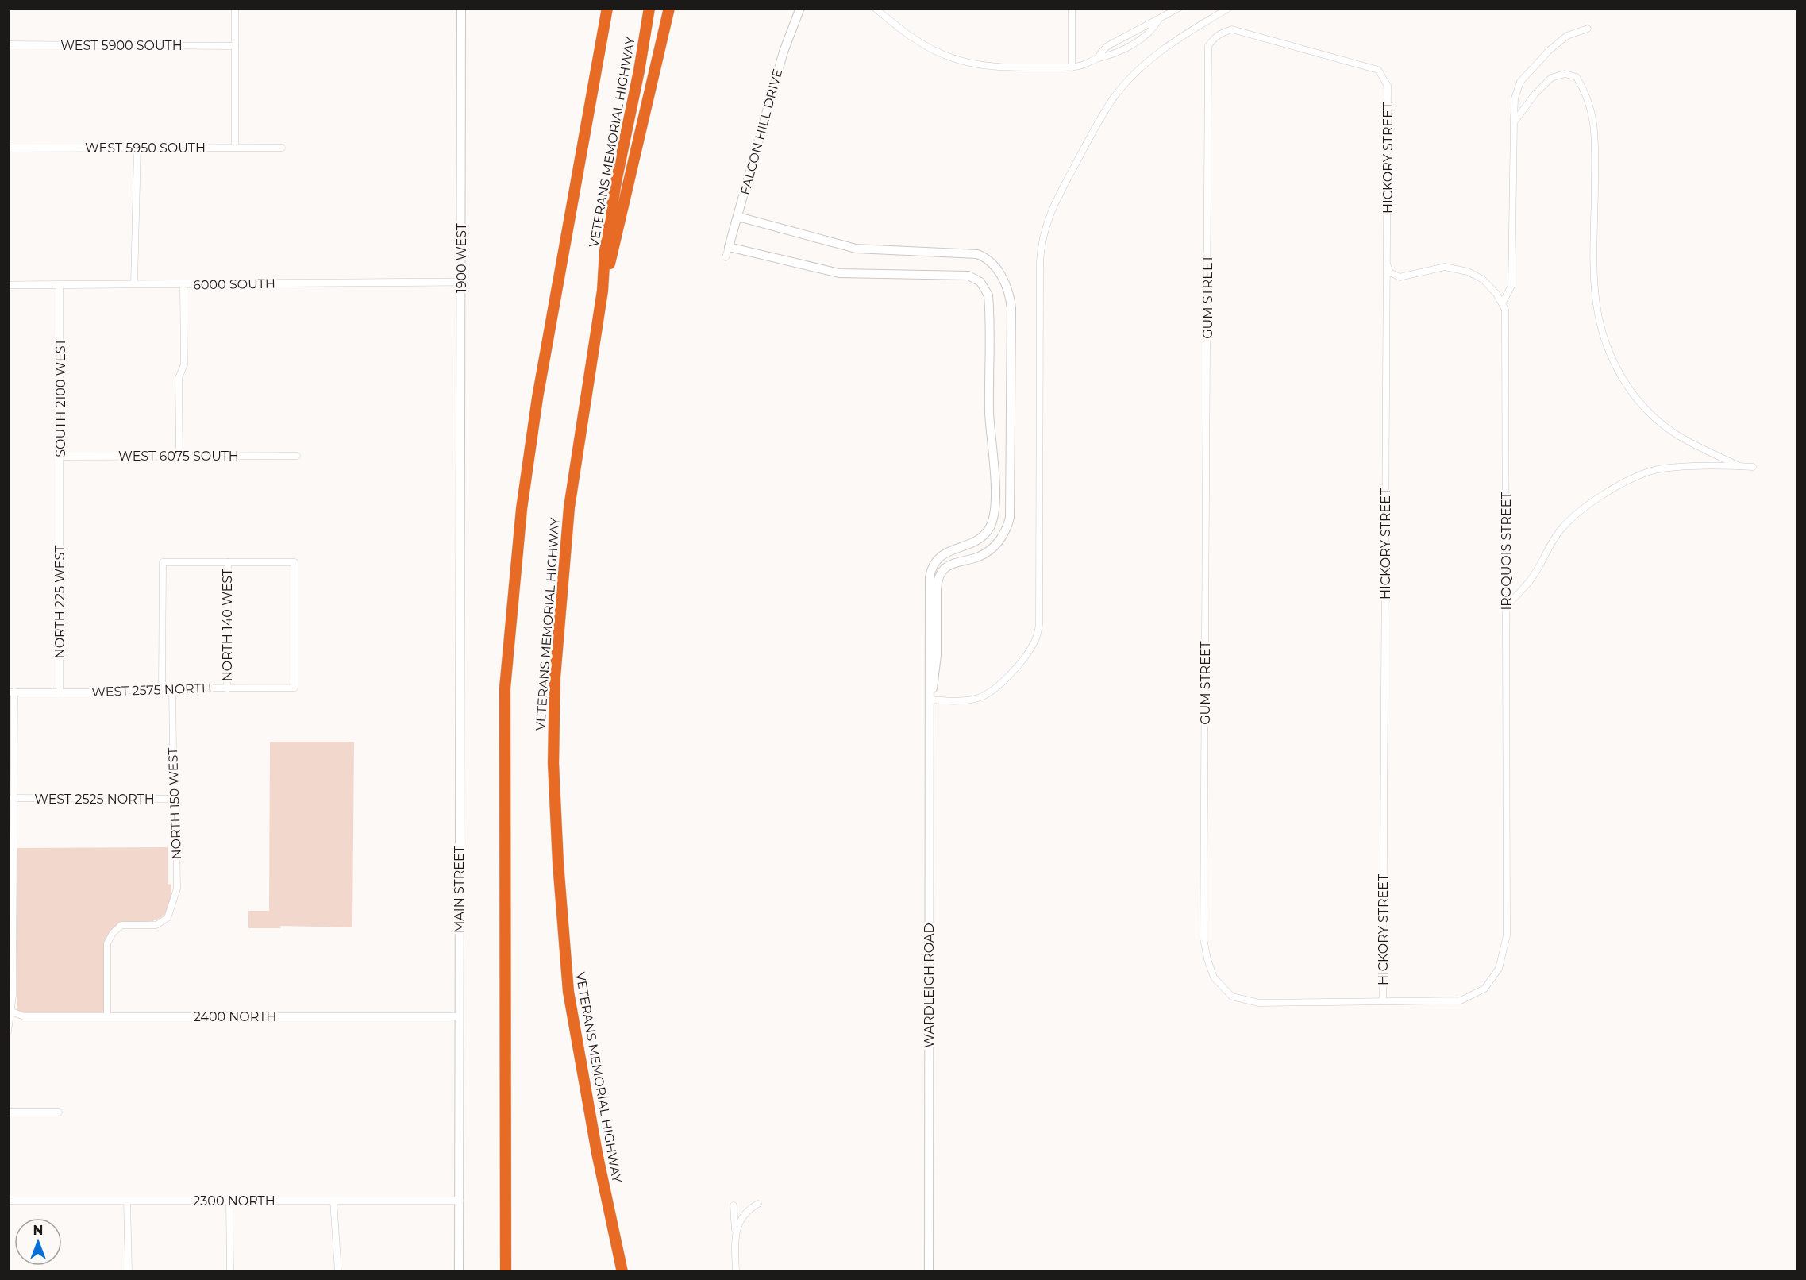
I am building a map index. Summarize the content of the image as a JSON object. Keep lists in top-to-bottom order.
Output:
{
  "streets": {
    "highway": ["VETERANS MEMORIAL HIGHWAY"],
    "main road": [
      "FALCON HILL DRIVE",
      "1900 WEST",
      "MAIN STREET",
      "WARDLEIGH ROAD"
    ],
    "street": [
      "WEST 5900 SOUTH",
      "WEST 5950 SOUTH",
      "HICKORY STREET",
      "6000 SOUTH",
      "GUM STREET",
      "SOUTH 2100 WEST",
      "WEST 6075 SOUTH",
      "IROQUOIS STREET",
      "NORTH 225 WEST",
      "NORTH 140 WEST",
      "WEST 2575 NORTH",
      "WEST 2525 NORTH",
      "NORTH 150 WEST",
      "2400 NORTH",
      "2300 NORTH"
    ]
  },
  "crossings": [
    ["HICKORY STREET", "GUM STREET"],
    ["HICKORY STREET", "IROQUOIS STREET"],
    ["1900 WEST", "6000 SOUTH"],
    ["1900 WEST", "MAIN STREET"],
    ["6000 SOUTH", "SOUTH 2100 WEST"],
    ["GUM STREET", "IROQUOIS STREET"],
    ["SOUTH 2100 WEST", "WEST 6075 SOUTH"],
    ["SOUTH 2100 WEST", "NORTH 225 WEST"],
    ["NORTH 225 WEST", "WEST 2575 NORTH"],
    ["NORTH 140 WEST", "WEST 2575 NORTH"],
    ["WEST 2575 NORTH", "NORTH 150 WEST"],
    ["WEST 2525 NORTH", "NORTH 150 WEST"],
    ["NORTH 150 WEST", "2400 NORTH"],
    ["MAIN STREET", "2400 NORTH"],
    ["MAIN STREET", "2300 NORTH"]
  ],
  "north": "top"
}
